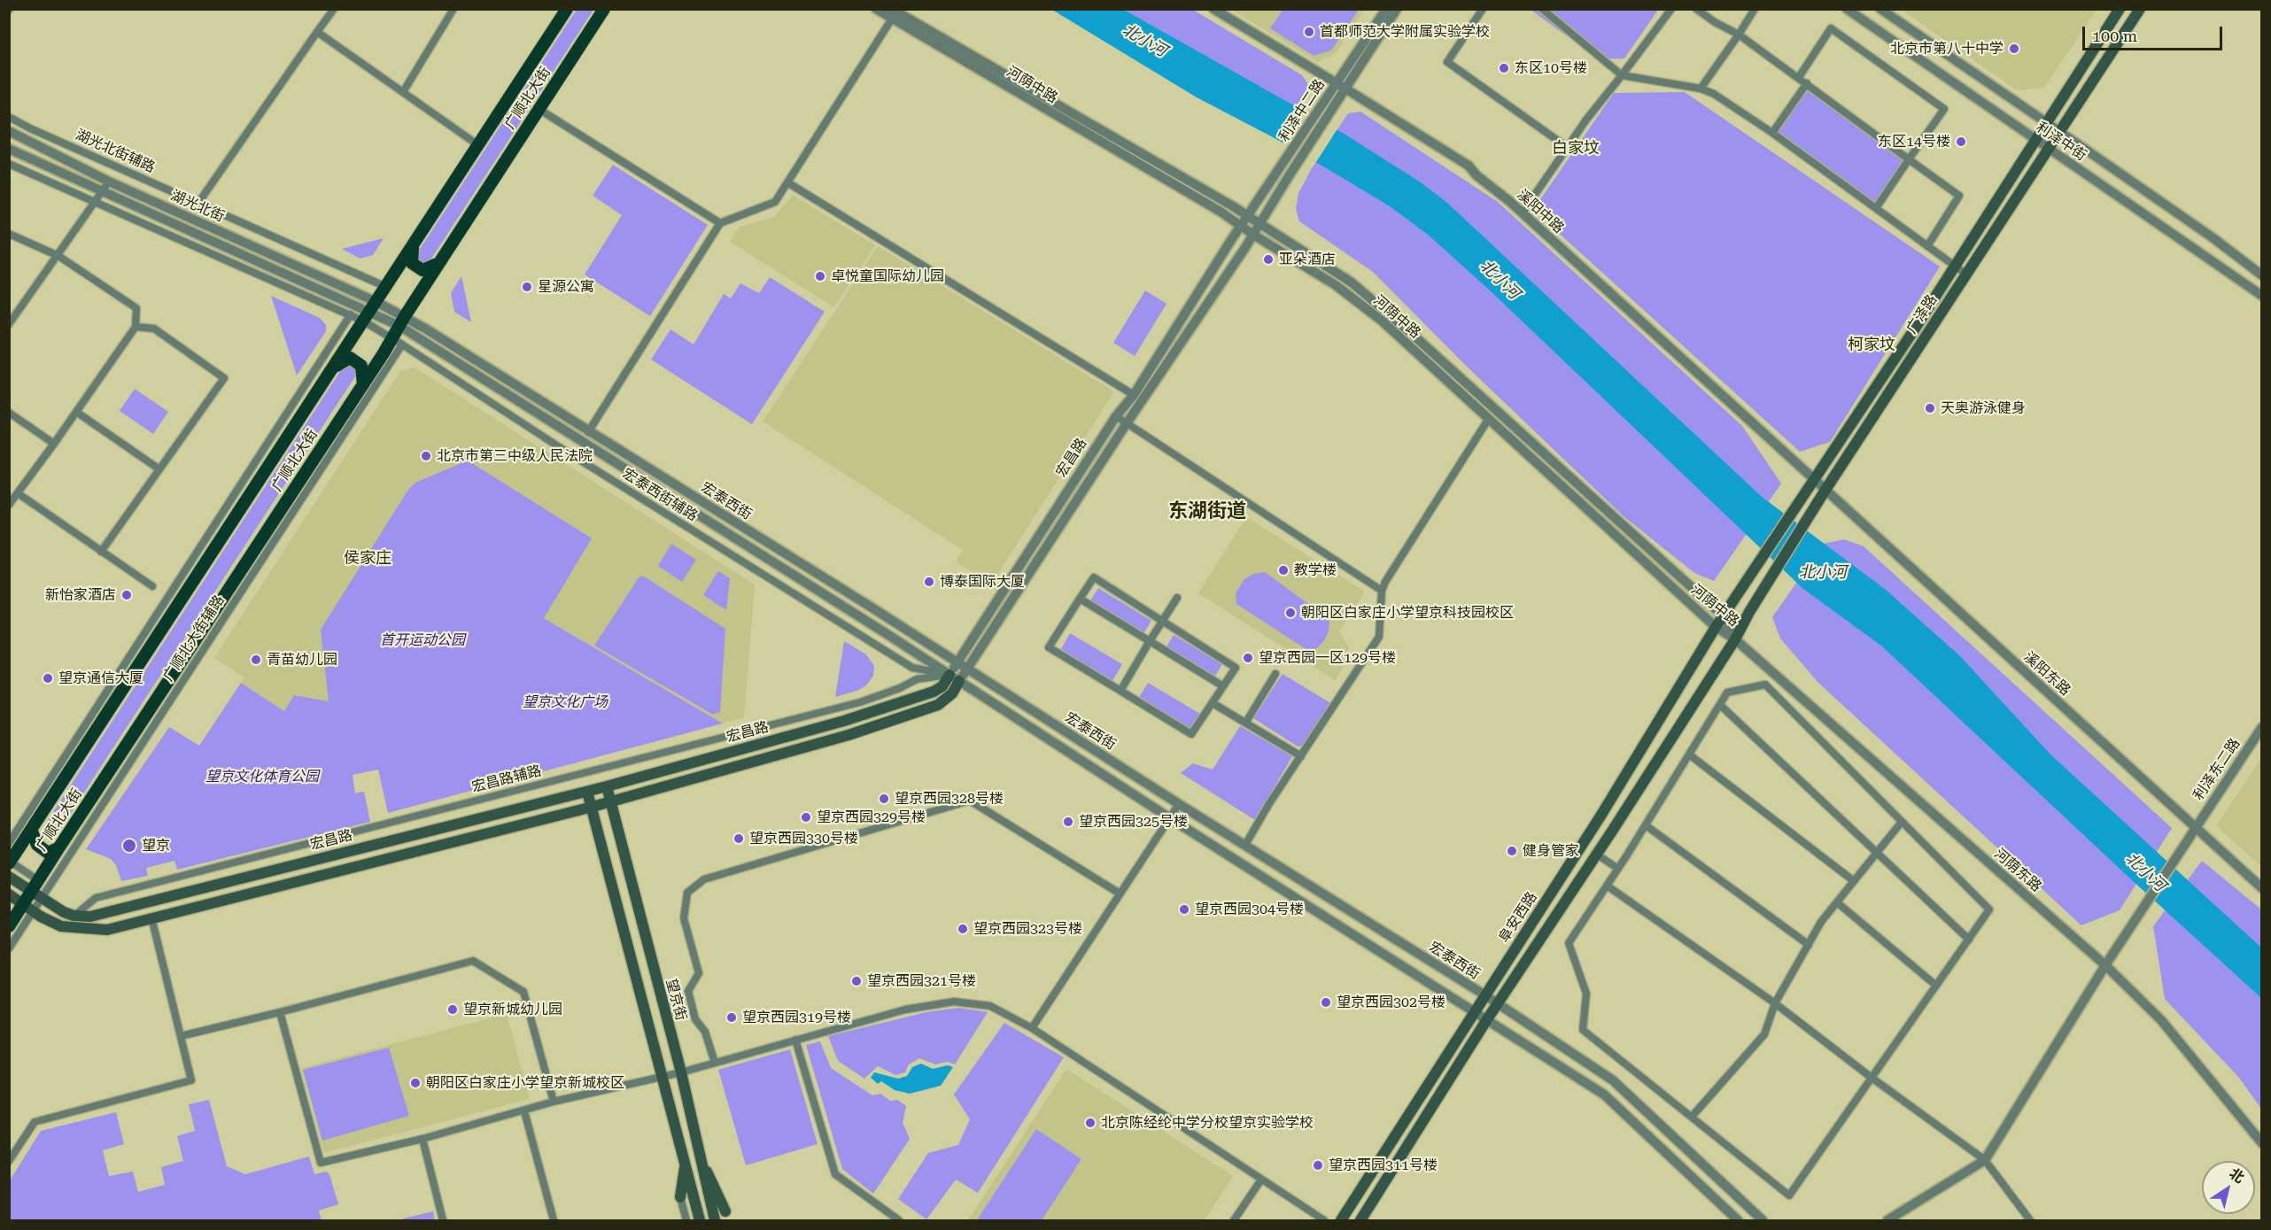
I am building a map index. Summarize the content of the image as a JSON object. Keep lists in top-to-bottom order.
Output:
{
  "streets": {
    "main road": [
      "广顺北大街",
      "广泽路",
      "宏昌路",
      "阜安西路",
      "望京街"
    ],
    "street": [
      "河荫中路",
      "利泽中二路",
      "利泽中街",
      "湖光北街辅路",
      "湖光北街",
      "溪阳中路",
      "宏泰西街辅路",
      "宏泰西街",
      "广顺北大街辅路",
      "溪阳东路",
      "利泽东二路",
      "宏昌路辅路",
      "河荫东路"
    ]
  },
  "crossings": [
    ["河荫中路", "利泽中二路"],
    ["河荫中路", "广泽路"],
    ["河荫中路", "宏昌路"],
    ["河荫中路", "河荫东路"],
    ["河荫中路", "阜安西路"],
    ["广顺北大街", "湖光北街辅路"],
    ["广顺北大街", "湖光北街"],
    ["广顺北大街", "宏昌路"],
    ["广顺北大街", "宏泰西街辅路"],
    ["广顺北大街", "宏泰西街"],
    ["广顺北大街", "广顺北大街辅路"],
    ["利泽中二路", "溪阳中路"],
    ["利泽中二路", "宏昌路"],
    ["利泽中街", "广泽路"],
    ["湖光北街", "宏泰西街辅路"],
    ["湖光北街", "宏泰西街"],
    ["溪阳中路", "广泽路"],
    ["溪阳中路", "溪阳东路"],
    ["广泽路", "溪阳东路"],
    ["广泽路", "河荫东路"],
    ["广泽路", "阜安西路"],
    ["宏昌路", "宏泰西街辅路"],
    ["宏昌路", "宏泰西街"],
    ["宏昌路", "宏昌路辅路"],
    ["宏昌路", "望京街"],
    ["宏泰西街辅路", "宏泰西街"],
    ["宏泰西街辅路", "广顺北大街辅路"],
    ["宏泰西街辅路", "宏昌路辅路"],
    ["宏泰西街", "宏昌路辅路"],
    ["宏泰西街", "阜安西路"],
    ["溪阳东路", "利泽东二路"],
    ["利泽东二路", "河荫东路"]
  ],
  "districts": [
    "白家坟",
    "柯家坟",
    "东湖街道",
    "侯家庄"
  ],
  "water": ["北小河"],
  "parks": ["首开运动公园", "望京文化广场", "望京文化体育公园"],
  "places": [
    "首都师范大学附属实验学校",
    "北京市第八十中学",
    "东区10号楼",
    "东区14号楼",
    "亚朵酒店",
    "卓悦童国际幼儿园",
    "星源公寓",
    "天奥游泳健身",
    "北京市第三中级人民法院",
    "教学楼",
    "博泰国际大厦",
    "新怡家酒店",
    "朝阳区白家庄小学望京科技园校区",
    "望京西园一区129号楼",
    "青苗幼儿园",
    "望京通信大厦",
    "望京西园328号楼",
    "望京西园329号楼",
    "望京西园325号楼",
    "望京西园330号楼",
    "望京",
    "健身管家",
    "望京西园304号楼",
    "望京西园323号楼",
    "望京西园321号楼",
    "望京西园302号楼",
    "望京新城幼儿园",
    "望京西园319号楼",
    "朝阳区白家庄小学望京新城校区",
    "北京陈经纶中学分校望京实验学校",
    "望京西园311号楼"
  ],
  "scale_bar": "100 m",
  "north": "top right"
}
